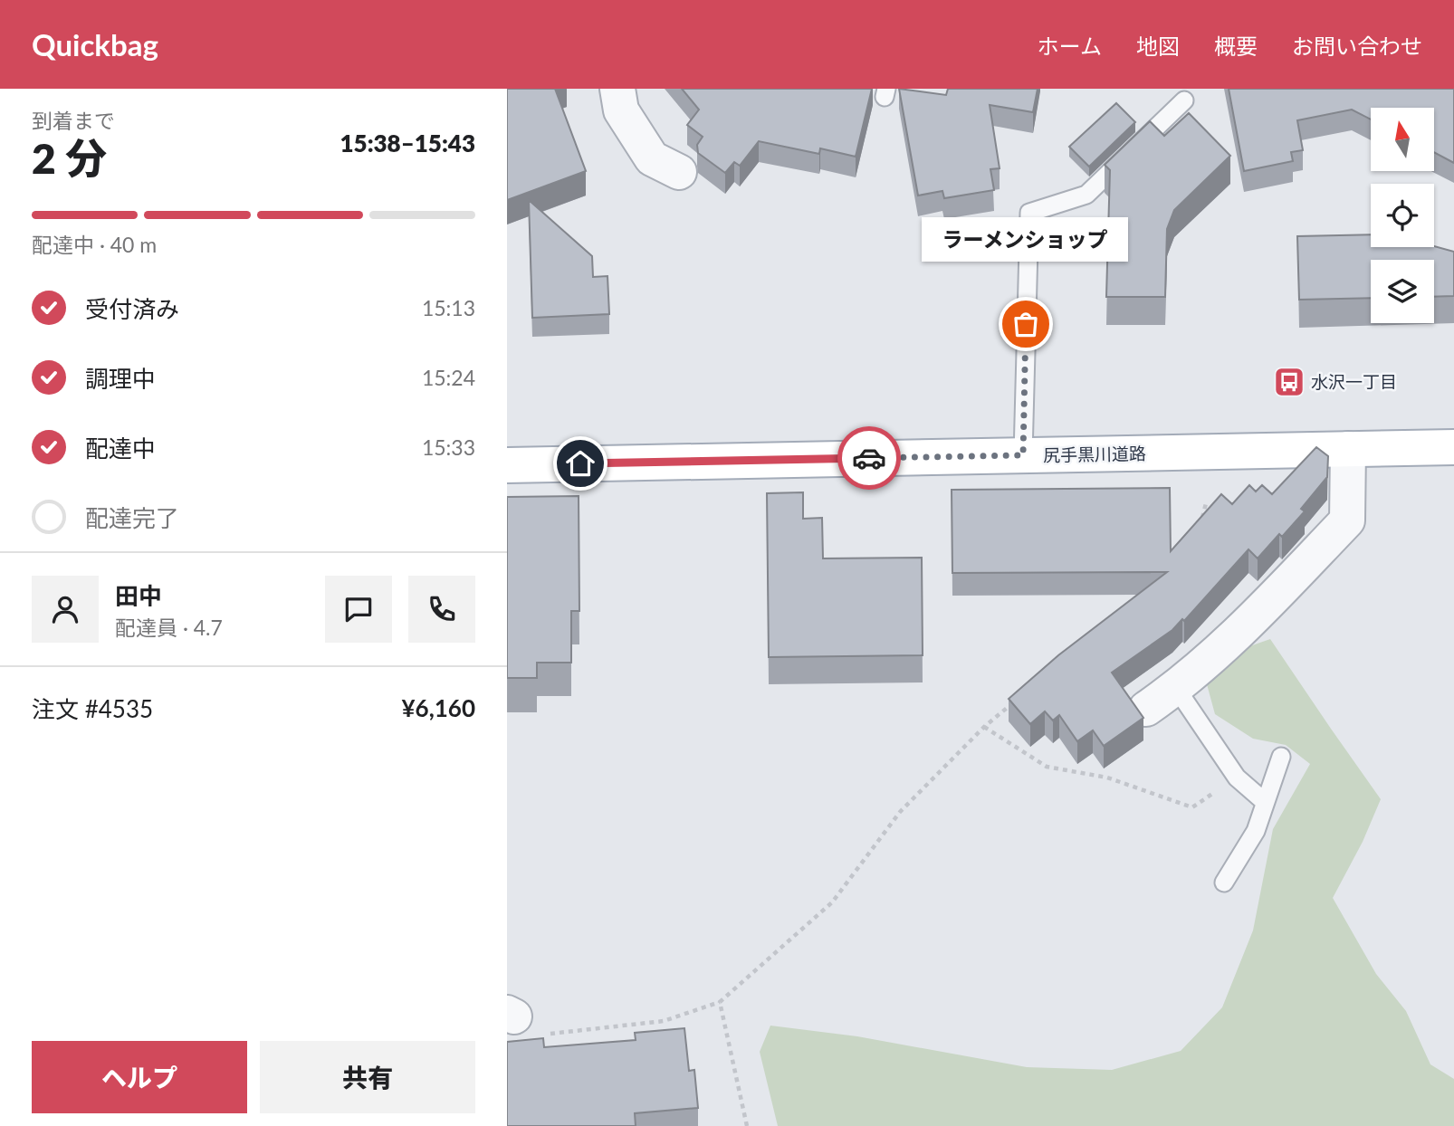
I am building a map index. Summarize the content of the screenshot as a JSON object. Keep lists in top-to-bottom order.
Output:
{
  "streets": {
    "main road": ["尻手黒川道路"]
  },
  "places": {
    "other": ["ラーメンショップ"],
    "bus stop": ["水沢一丁目"]
  },
  "north": "top",
  "page": {
    "header": "Quickbag",
    "nav": [
      "ホーム",
      "地図",
      "概要",
      "お問い合わせ"
    ],
    "heading": ["2 分", "到着まで", "15:38–15:43"],
    "panel": [
      "田中",
      "配達員 · 4.7",
      "注文 #4535",
      "¥6,160"
    ],
    "bar": "配達中 · 40 m",
    "bubble": "ラーメンショップ",
    "list": [
      ["受付済み", "15:13"],
      ["調理中", "15:24"],
      ["配達中", "15:33"],
      "配達完了"
    ],
    "buttons": ["ヘルプ", "共有"]
  }
}
